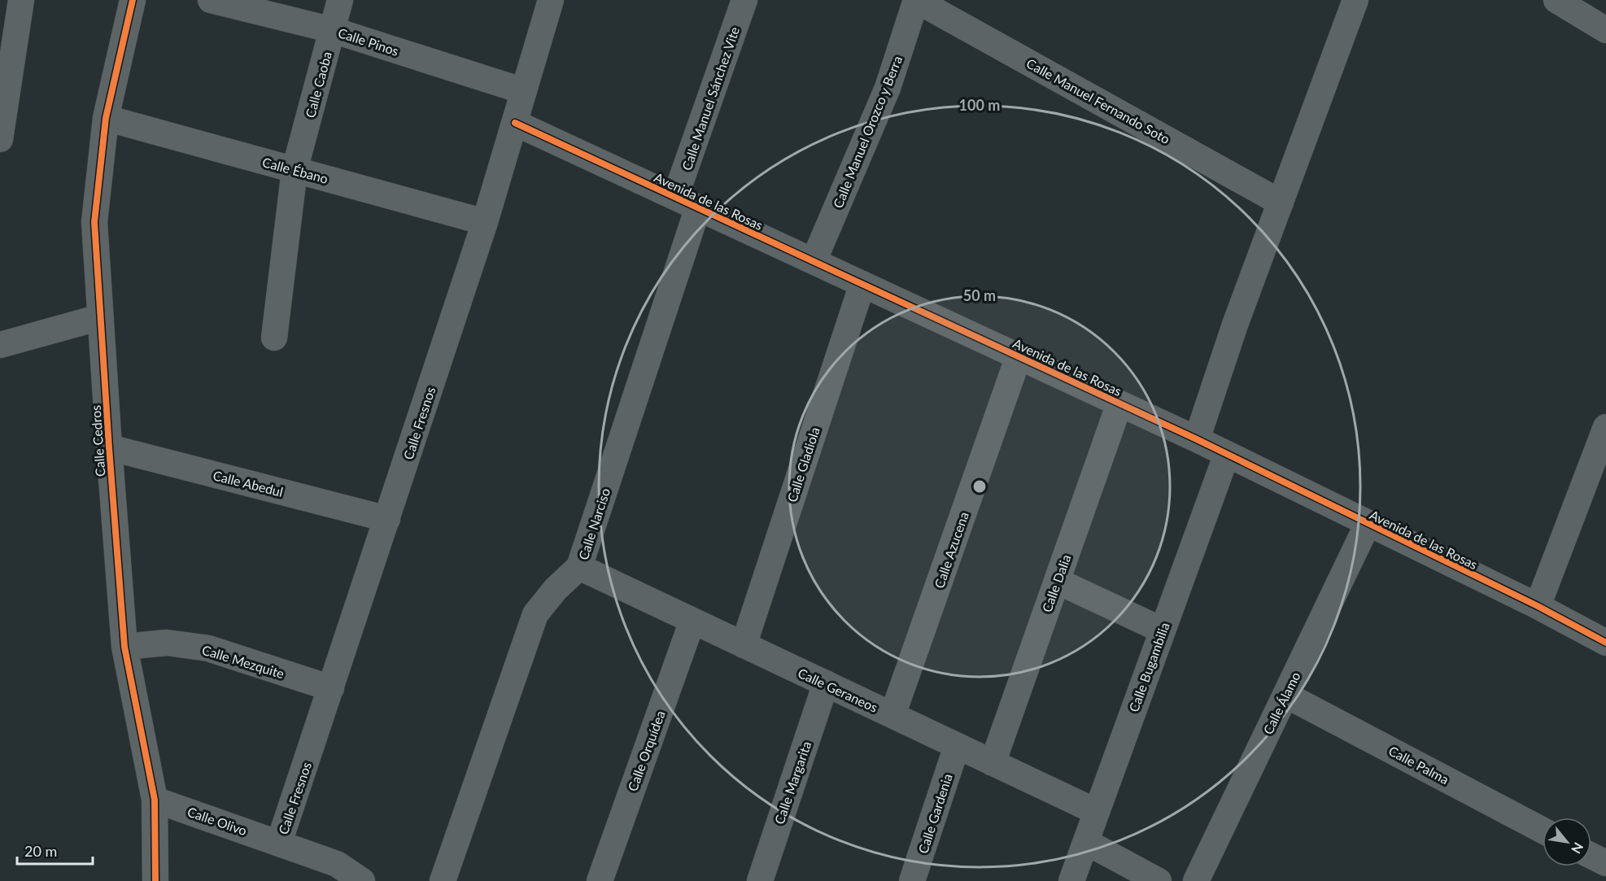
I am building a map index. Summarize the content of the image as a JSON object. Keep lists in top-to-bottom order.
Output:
{
  "streets": {
    "street": [
      "Calle Pinos",
      "Calle Caoba",
      "Calle Manuel Sánchez Vite",
      "Calle Manuel Fernando Soto",
      "Calle Manuel Orozco y Berra",
      "Calle Ébano",
      "Avenida de las Rosas",
      "Calle Fresnos",
      "Calle Cedros",
      "Calle Gladiola",
      "Calle Abedul",
      "Calle Narciso",
      "Calle Azucena",
      "Calle Dalia",
      "Calle Mezquite",
      "Calle Bugambilia",
      "Calle Geraneos",
      "Calle Álamo",
      "Calle Orquídea",
      "Calle Palma",
      "Calle Margarita",
      "Calle Gardenia",
      "Calle Olivo"
    ]
  },
  "crossings": [
    ["Calle Pinos", "Calle Caoba"],
    ["Calle Pinos", "Calle Fresnos"],
    ["Calle Caoba", "Calle Ébano"],
    ["Calle Manuel Sánchez Vite", "Avenida de las Rosas"],
    ["Calle Manuel Sánchez Vite", "Calle Narciso"],
    ["Calle Manuel Fernando Soto", "Calle Manuel Orozco y Berra"],
    ["Calle Manuel Orozco y Berra", "Avenida de las Rosas"],
    ["Calle Ébano", "Calle Fresnos"],
    ["Calle Ébano", "Calle Cedros"],
    ["Avenida de las Rosas", "Calle Fresnos"],
    ["Avenida de las Rosas", "Calle Gladiola"],
    ["Avenida de las Rosas", "Calle Narciso"],
    ["Avenida de las Rosas", "Calle Azucena"],
    ["Avenida de las Rosas", "Calle Dalia"],
    ["Avenida de las Rosas", "Calle Bugambilia"],
    ["Avenida de las Rosas", "Calle Álamo"],
    ["Calle Fresnos", "Calle Abedul"],
    ["Calle Fresnos", "Calle Mezquite"],
    ["Calle Fresnos", "Calle Olivo"],
    ["Calle Cedros", "Calle Abedul"],
    ["Calle Cedros", "Calle Mezquite"],
    ["Calle Cedros", "Calle Olivo"],
    ["Calle Gladiola", "Calle Geraneos"],
    ["Calle Narciso", "Calle Geraneos"],
    ["Calle Azucena", "Calle Geraneos"],
    ["Calle Dalia", "Calle Geraneos"],
    ["Calle Bugambilia", "Calle Geraneos"],
    ["Calle Geraneos", "Calle Orquídea"],
    ["Calle Geraneos", "Calle Margarita"],
    ["Calle Geraneos", "Calle Gardenia"],
    ["Calle Álamo", "Calle Palma"]
  ],
  "scale_bar": "20 m",
  "north": "bottom right",
  "rings": ["100 m", "50 m"]
}
